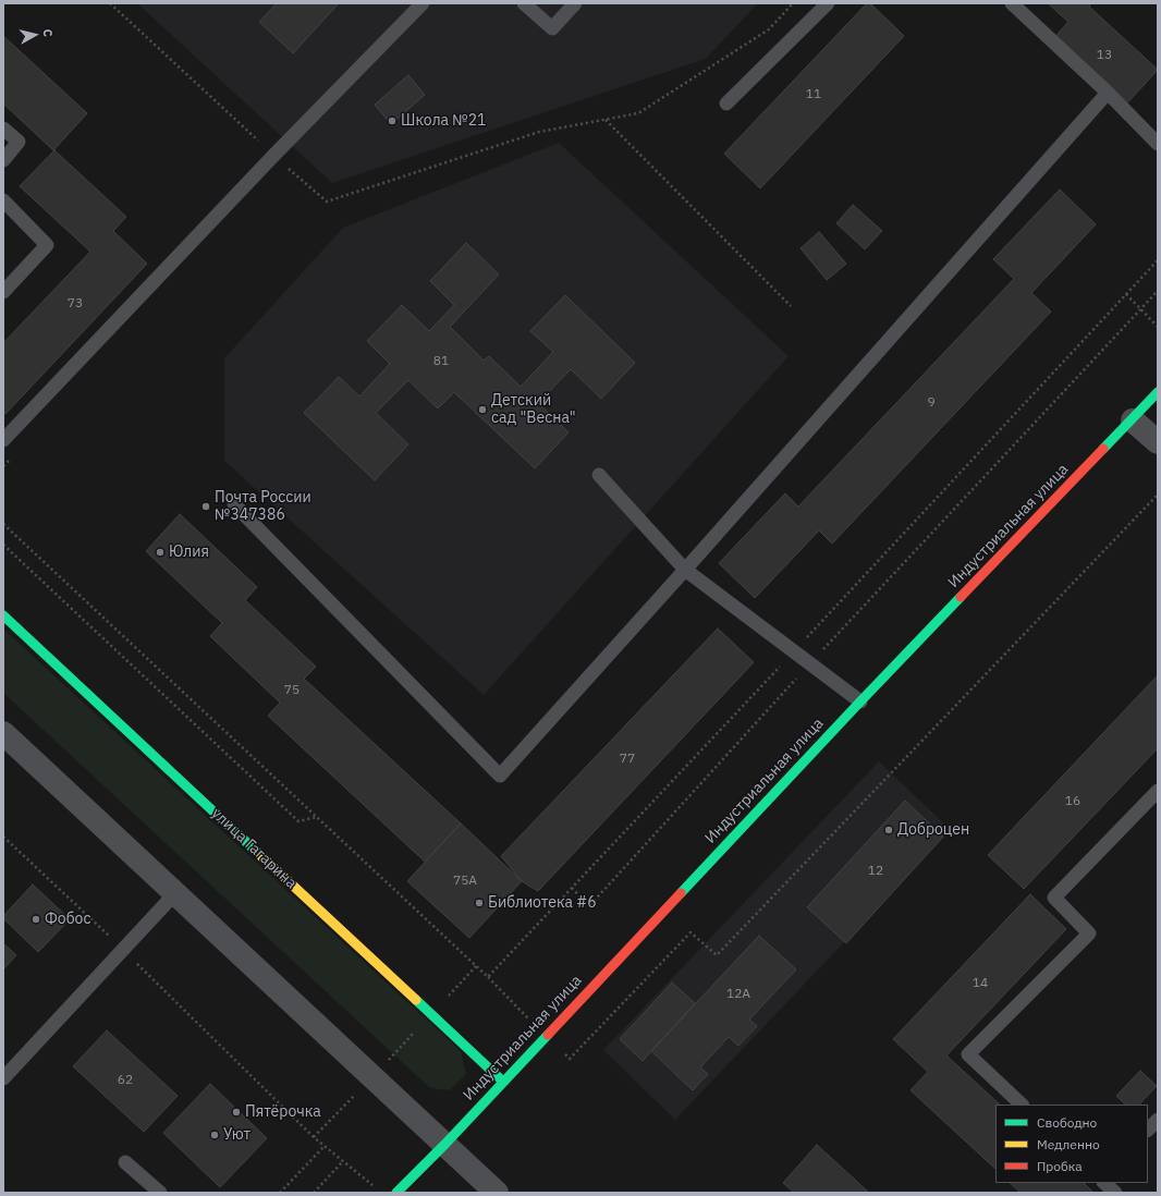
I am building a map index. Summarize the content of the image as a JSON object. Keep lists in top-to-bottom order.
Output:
{
  "streets": {
    "street": ["Индустриальная улица", "улица Гагарина"]
  },
  "crossings": [
    ["Индустриальная улица", "улица Гагарина"]
  ],
  "places": [
    "Школа №21",
    "Детский сад \"Весна\"",
    "Почта России №347386",
    "Юлия",
    "Доброцен",
    "Библиотека #6",
    "Фобос",
    "Пятёрочка",
    "Уют"
  ],
  "house_numbers": [
    "13",
    "11",
    "73",
    "81",
    "9",
    "75",
    "77",
    "16",
    "12",
    "75А",
    "14",
    "12А",
    "62"
  ],
  "legend": ["Свободно", "Медленно", "Пробка"],
  "north": "right"
}
